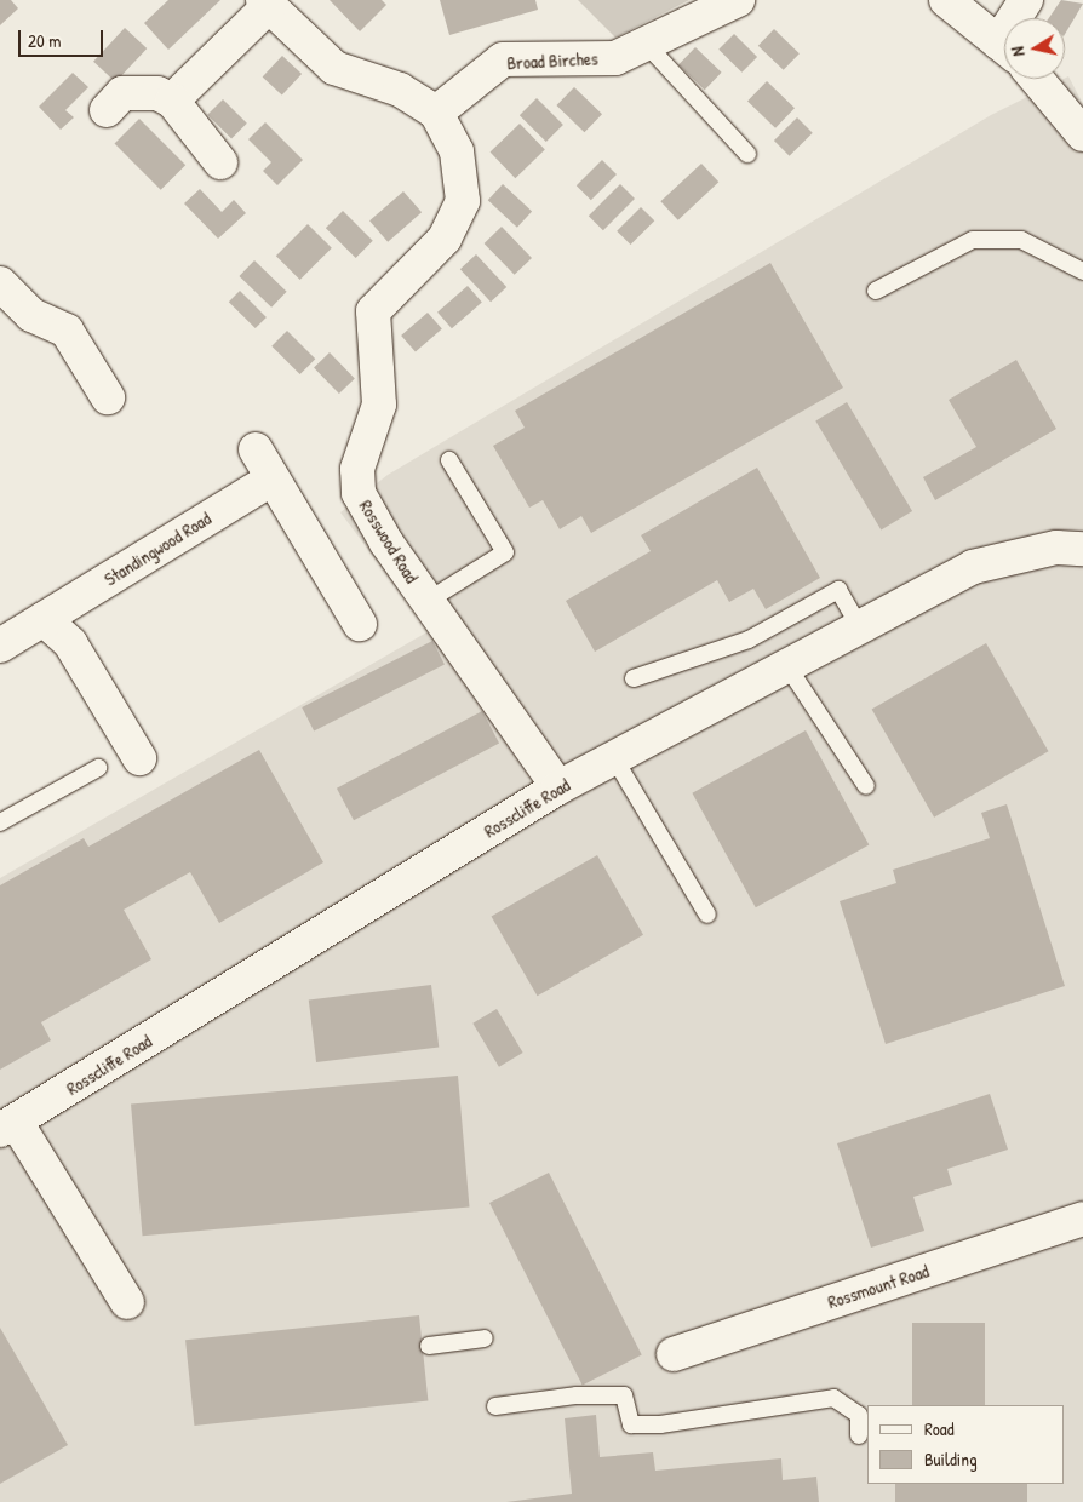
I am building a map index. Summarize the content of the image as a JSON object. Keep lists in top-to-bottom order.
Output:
{
  "streets": {
    "street": [
      "Broad Birches",
      "Rosswood Road",
      "Standingwood Road",
      "Rosscliffe Road",
      "Rossmount Road"
    ]
  },
  "crossings": [
    ["Broad Birches", "Rosswood Road"],
    ["Rosswood Road", "Rosscliffe Road"]
  ],
  "legend": ["Road", "Building"],
  "scale_bar": "20 m",
  "north": "left"
}
